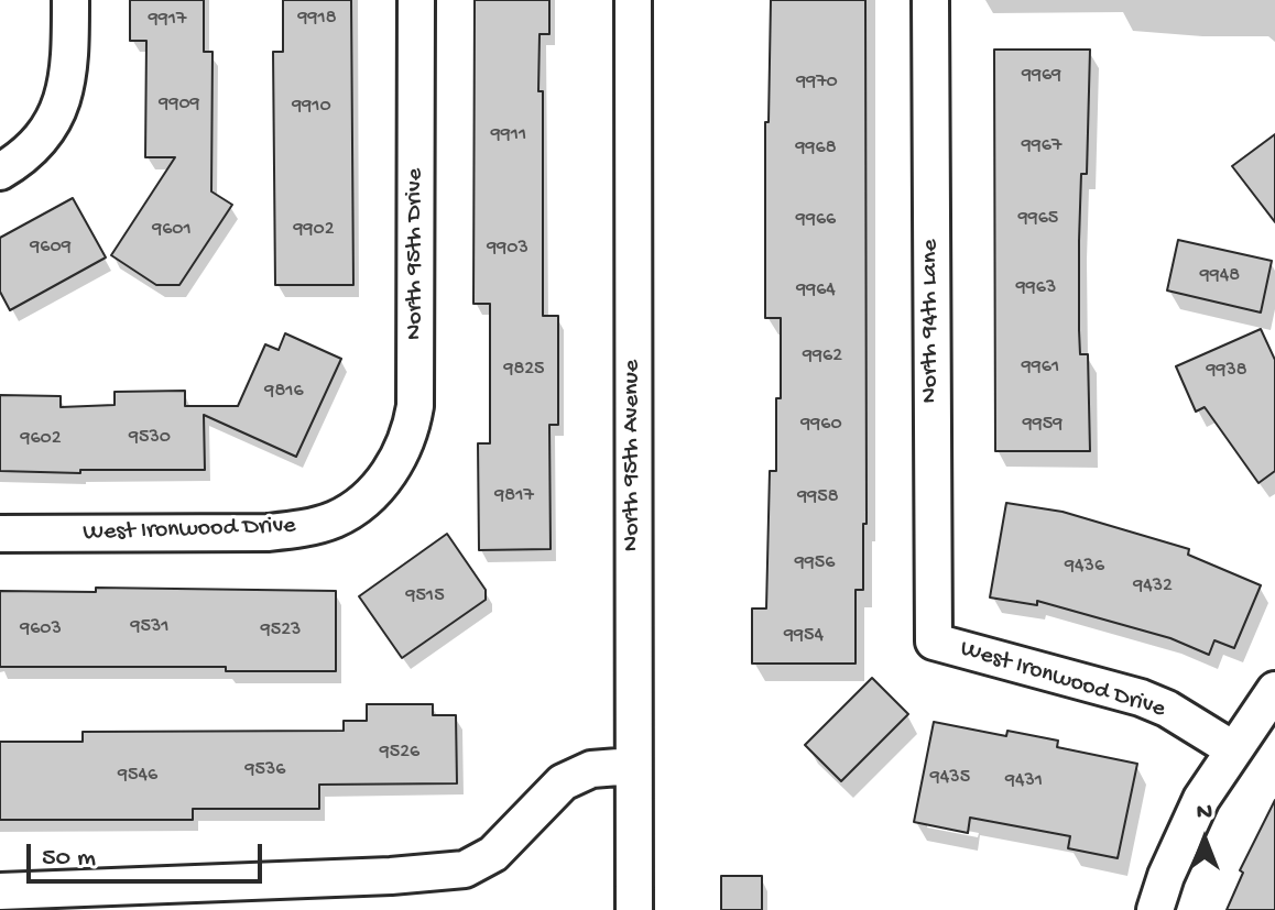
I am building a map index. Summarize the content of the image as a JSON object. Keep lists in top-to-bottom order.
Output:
{
  "streets": {
    "street": [
      "North 95th Drive",
      "North 94th Lane",
      "North 95th Avenue",
      "West Ironwood Drive"
    ]
  },
  "crossings": [
    ["North 95th Drive", "West Ironwood Drive"],
    ["North 94th Lane", "West Ironwood Drive"]
  ],
  "house_numbers": [
    "9918",
    "9917",
    "9969",
    "9970",
    "9909",
    "9910",
    "9911",
    "9967",
    "9968",
    "9965",
    "9966",
    "9601",
    "9902",
    "9609",
    "9903",
    "9948",
    "9963",
    "9964",
    "9962",
    "9961",
    "9825",
    "9938",
    "9816",
    "9960",
    "9959",
    "9530",
    "9602",
    "9817",
    "9958",
    "9956",
    "9436",
    "9432",
    "9515",
    "9531",
    "9603",
    "9523",
    "9954",
    "9526",
    "9536",
    "9546",
    "9435",
    "9431"
  ],
  "scale_bar": "50 m",
  "north": "top"
}
